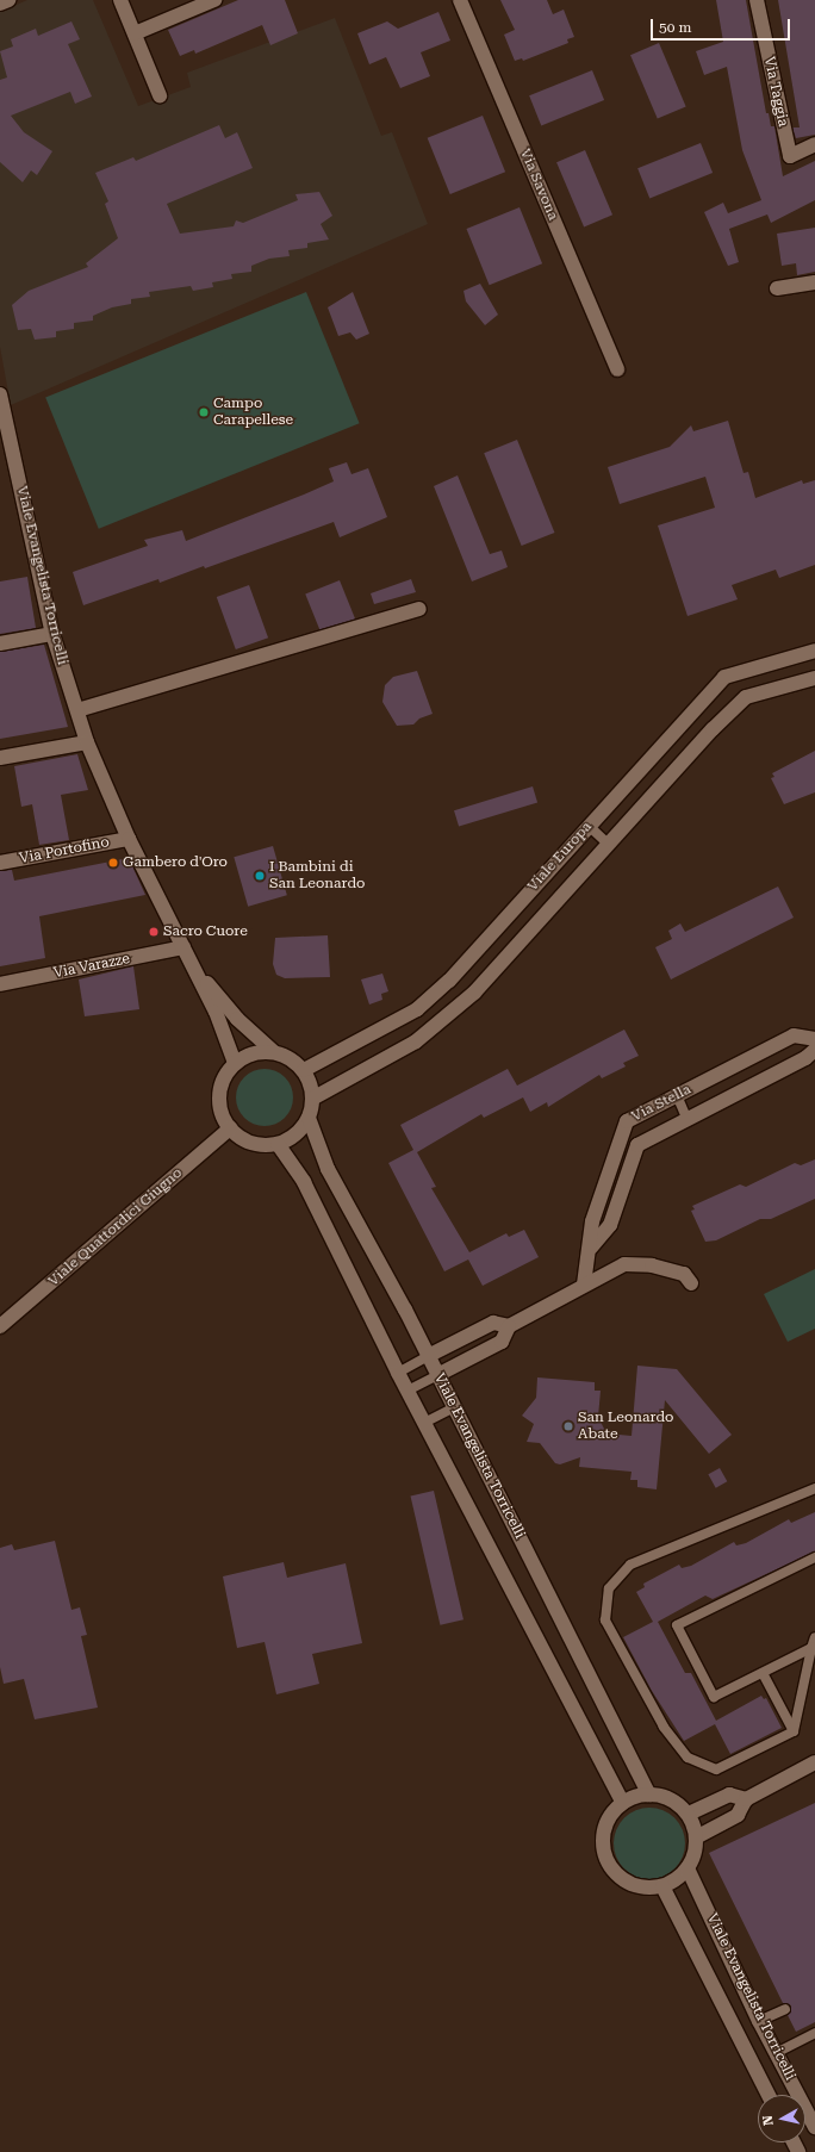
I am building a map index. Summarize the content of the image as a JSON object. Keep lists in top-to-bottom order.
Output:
{
  "streets": {
    "street": [
      "Via Taggia",
      "Via Savona",
      "Viale Evangelista Torricelli",
      "Via Portofino",
      "Viale Europa",
      "Via Varazze",
      "Via Stella",
      "Viale Quattordici Giugno"
    ]
  },
  "crossings": [
    ["Viale Evangelista Torricelli", "Via Portofino"],
    ["Viale Evangelista Torricelli", "Viale Europa"],
    ["Viale Evangelista Torricelli", "Via Varazze"],
    ["Viale Evangelista Torricelli", "Viale Quattordici Giugno"],
    ["Viale Europa", "Viale Quattordici Giugno"]
  ],
  "places": [
    "Campo Carapellese",
    "Gambero d'Oro",
    "I Bambini di San Leonardo",
    "Sacro Cuore",
    "San Leonardo Abate"
  ],
  "scale_bar": "50 m",
  "north": "left"
}
